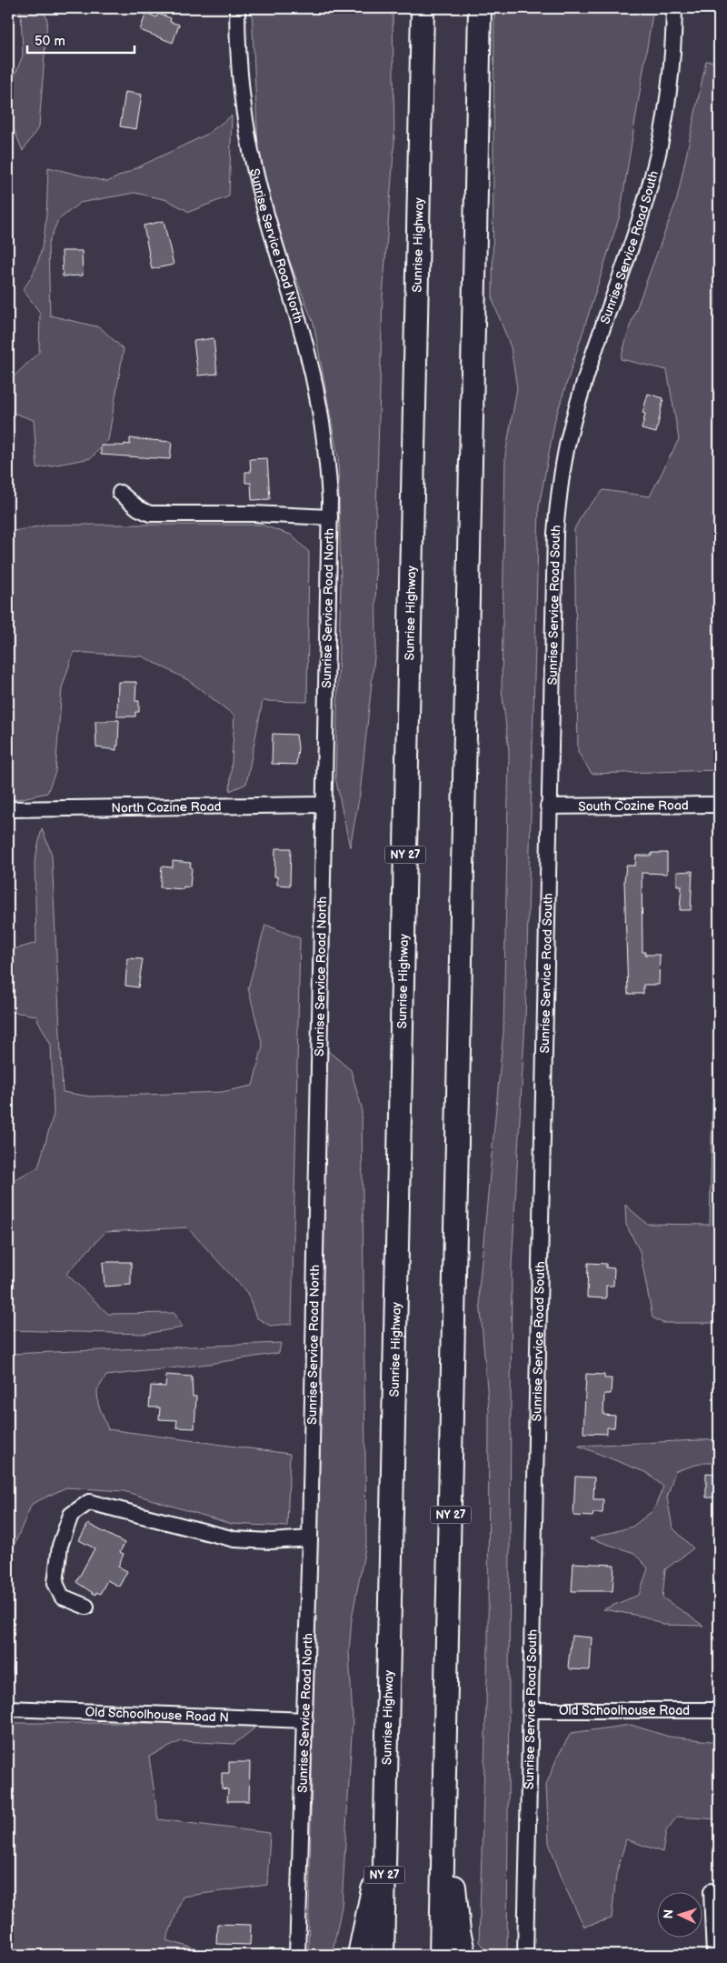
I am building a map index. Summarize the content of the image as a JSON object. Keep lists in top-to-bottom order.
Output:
{
  "streets": {
    "highway": ["Sunrise Highway", "NY 27"],
    "street": [
      "Sunrise Service Road North",
      "Sunrise Service Road South",
      "South Cozine Road",
      "North Cozine Road",
      "Old Schoolhouse Road",
      "Old Schoolhouse Road N"
    ]
  },
  "crossings": [
    ["Sunrise Service Road North", "North Cozine Road"],
    ["Sunrise Service Road North", "Old Schoolhouse Road N"],
    ["Sunrise Service Road South", "South Cozine Road"],
    ["Sunrise Service Road South", "Old Schoolhouse Road"]
  ],
  "scale_bar": "50 m",
  "north": "left"
}
